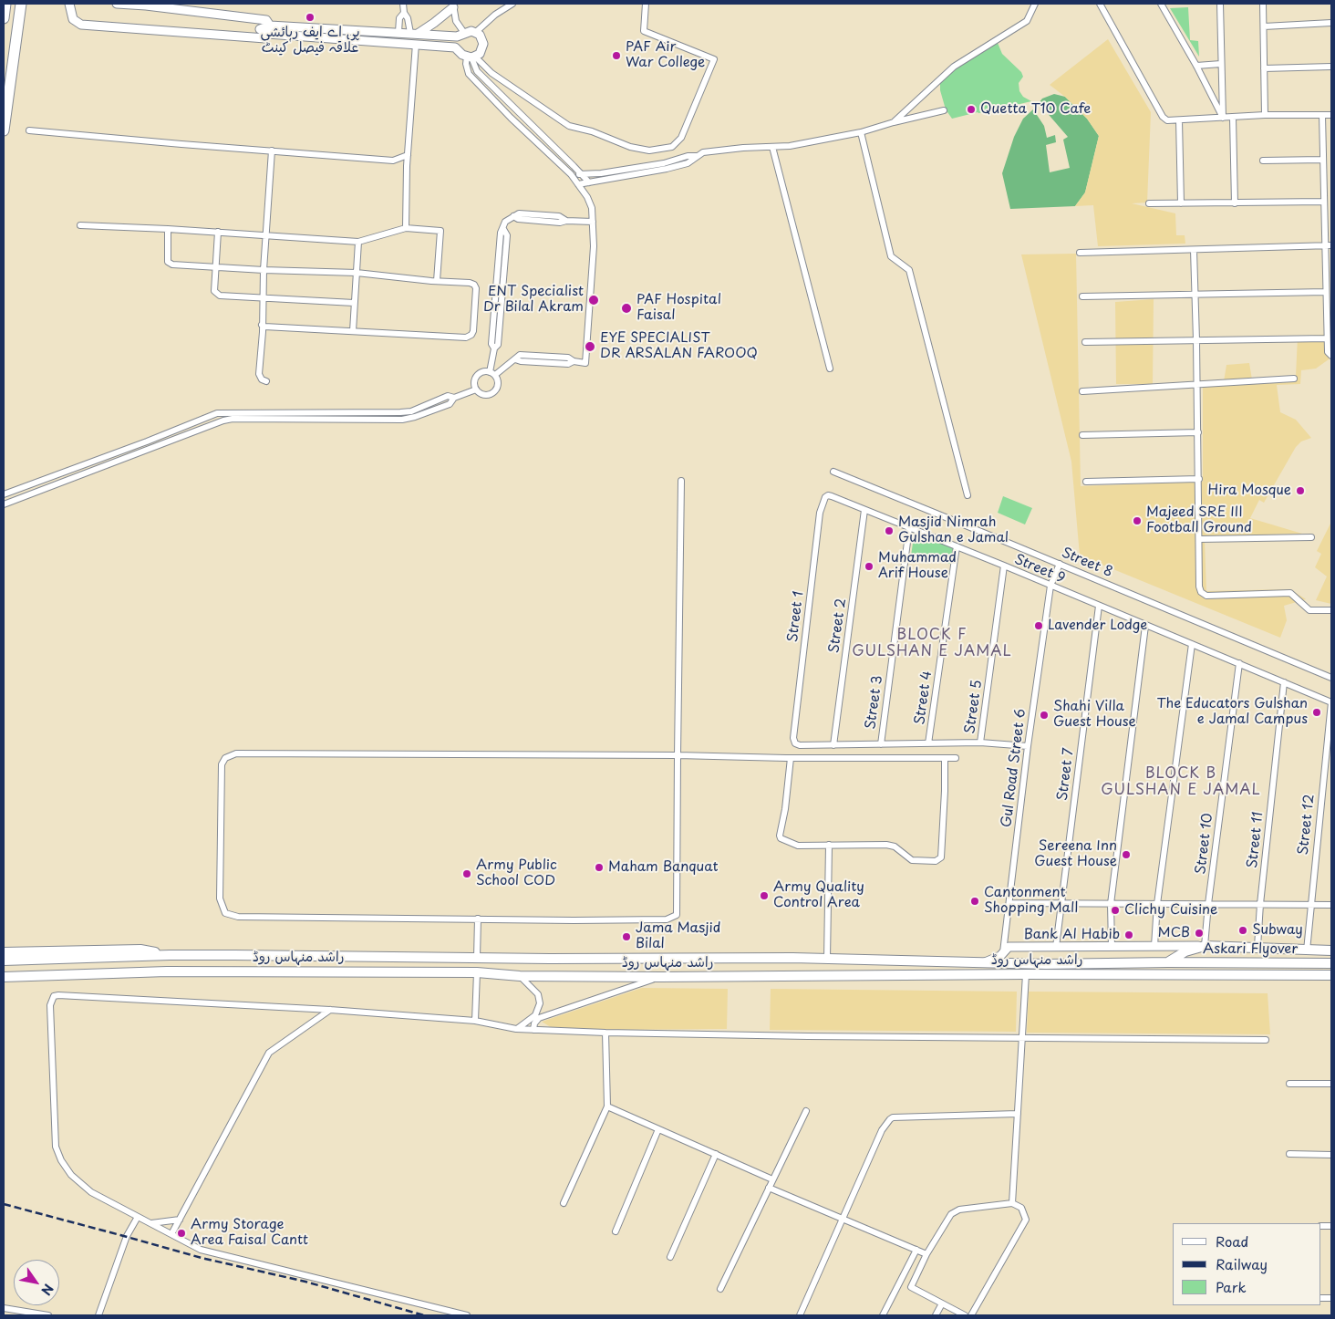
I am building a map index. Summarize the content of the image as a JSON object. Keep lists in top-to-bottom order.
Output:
{
  "streets": {
    "main road": ["Askari Flyover", "راشد منہاس روڈ"],
    "street": [
      "Street 8",
      "Street 9",
      "Street 1",
      "Street 2",
      "Street 4",
      "Street 3",
      "Street 5",
      "Gul Road Street 6",
      "Street 7",
      "Street 12",
      "Street 11",
      "Street 10"
    ]
  },
  "crossings": [
    ["Street 8", "Gul Road Street 6"],
    ["Street 9", "Street 1"],
    ["Street 9", "Street 2"],
    ["Street 9", "Street 4"],
    ["Street 9", "Street 3"],
    ["Street 9", "Street 5"],
    ["Street 9", "Gul Road Street 6"],
    ["Street 9", "Street 7"],
    ["Street 9", "Street 12"],
    ["Street 9", "Street 11"],
    ["Street 9", "Street 10"],
    ["Street 1", "Street 2"],
    ["Askari Flyover", "راشد منہاس روڈ"]
  ],
  "districts": ["BLOCK F GULSHAN E JAMAL", "BLOCK B GULSHAN E JAMAL"],
  "places": [
    "پی اے ایف رہائشی علاقہ فیصل کینٹ",
    "PAF Air War College",
    "Quetta T10 Cafe",
    "ENT Specialist Dr Bilal Akram",
    "PAF Hospital Faisal",
    "EYE SPECIALIST DR ARSALAN FAROOQ",
    "Hira Mosque",
    "Majeed SRE III Football Ground",
    "Masjid Nimrah Gulshan e Jamal",
    "Muhammad Arif House",
    "Lavender Lodge",
    "The Educators Gulshan e Jamal Campus",
    "Shahi Villa Guest House",
    "Sereena Inn Guest House",
    "Maham Banquat",
    "Army Public School COD",
    "Army Quality Control Area",
    "Cantonment Shopping Mall",
    "Clichy Cuisine",
    "Subway",
    "MCB",
    "Bank Al Habib",
    "Jama Masjid Bilal",
    "Army Storage Area Faisal Cantt"
  ],
  "legend": ["Road", "Railway", "Park"],
  "north": "bottom right"
}
